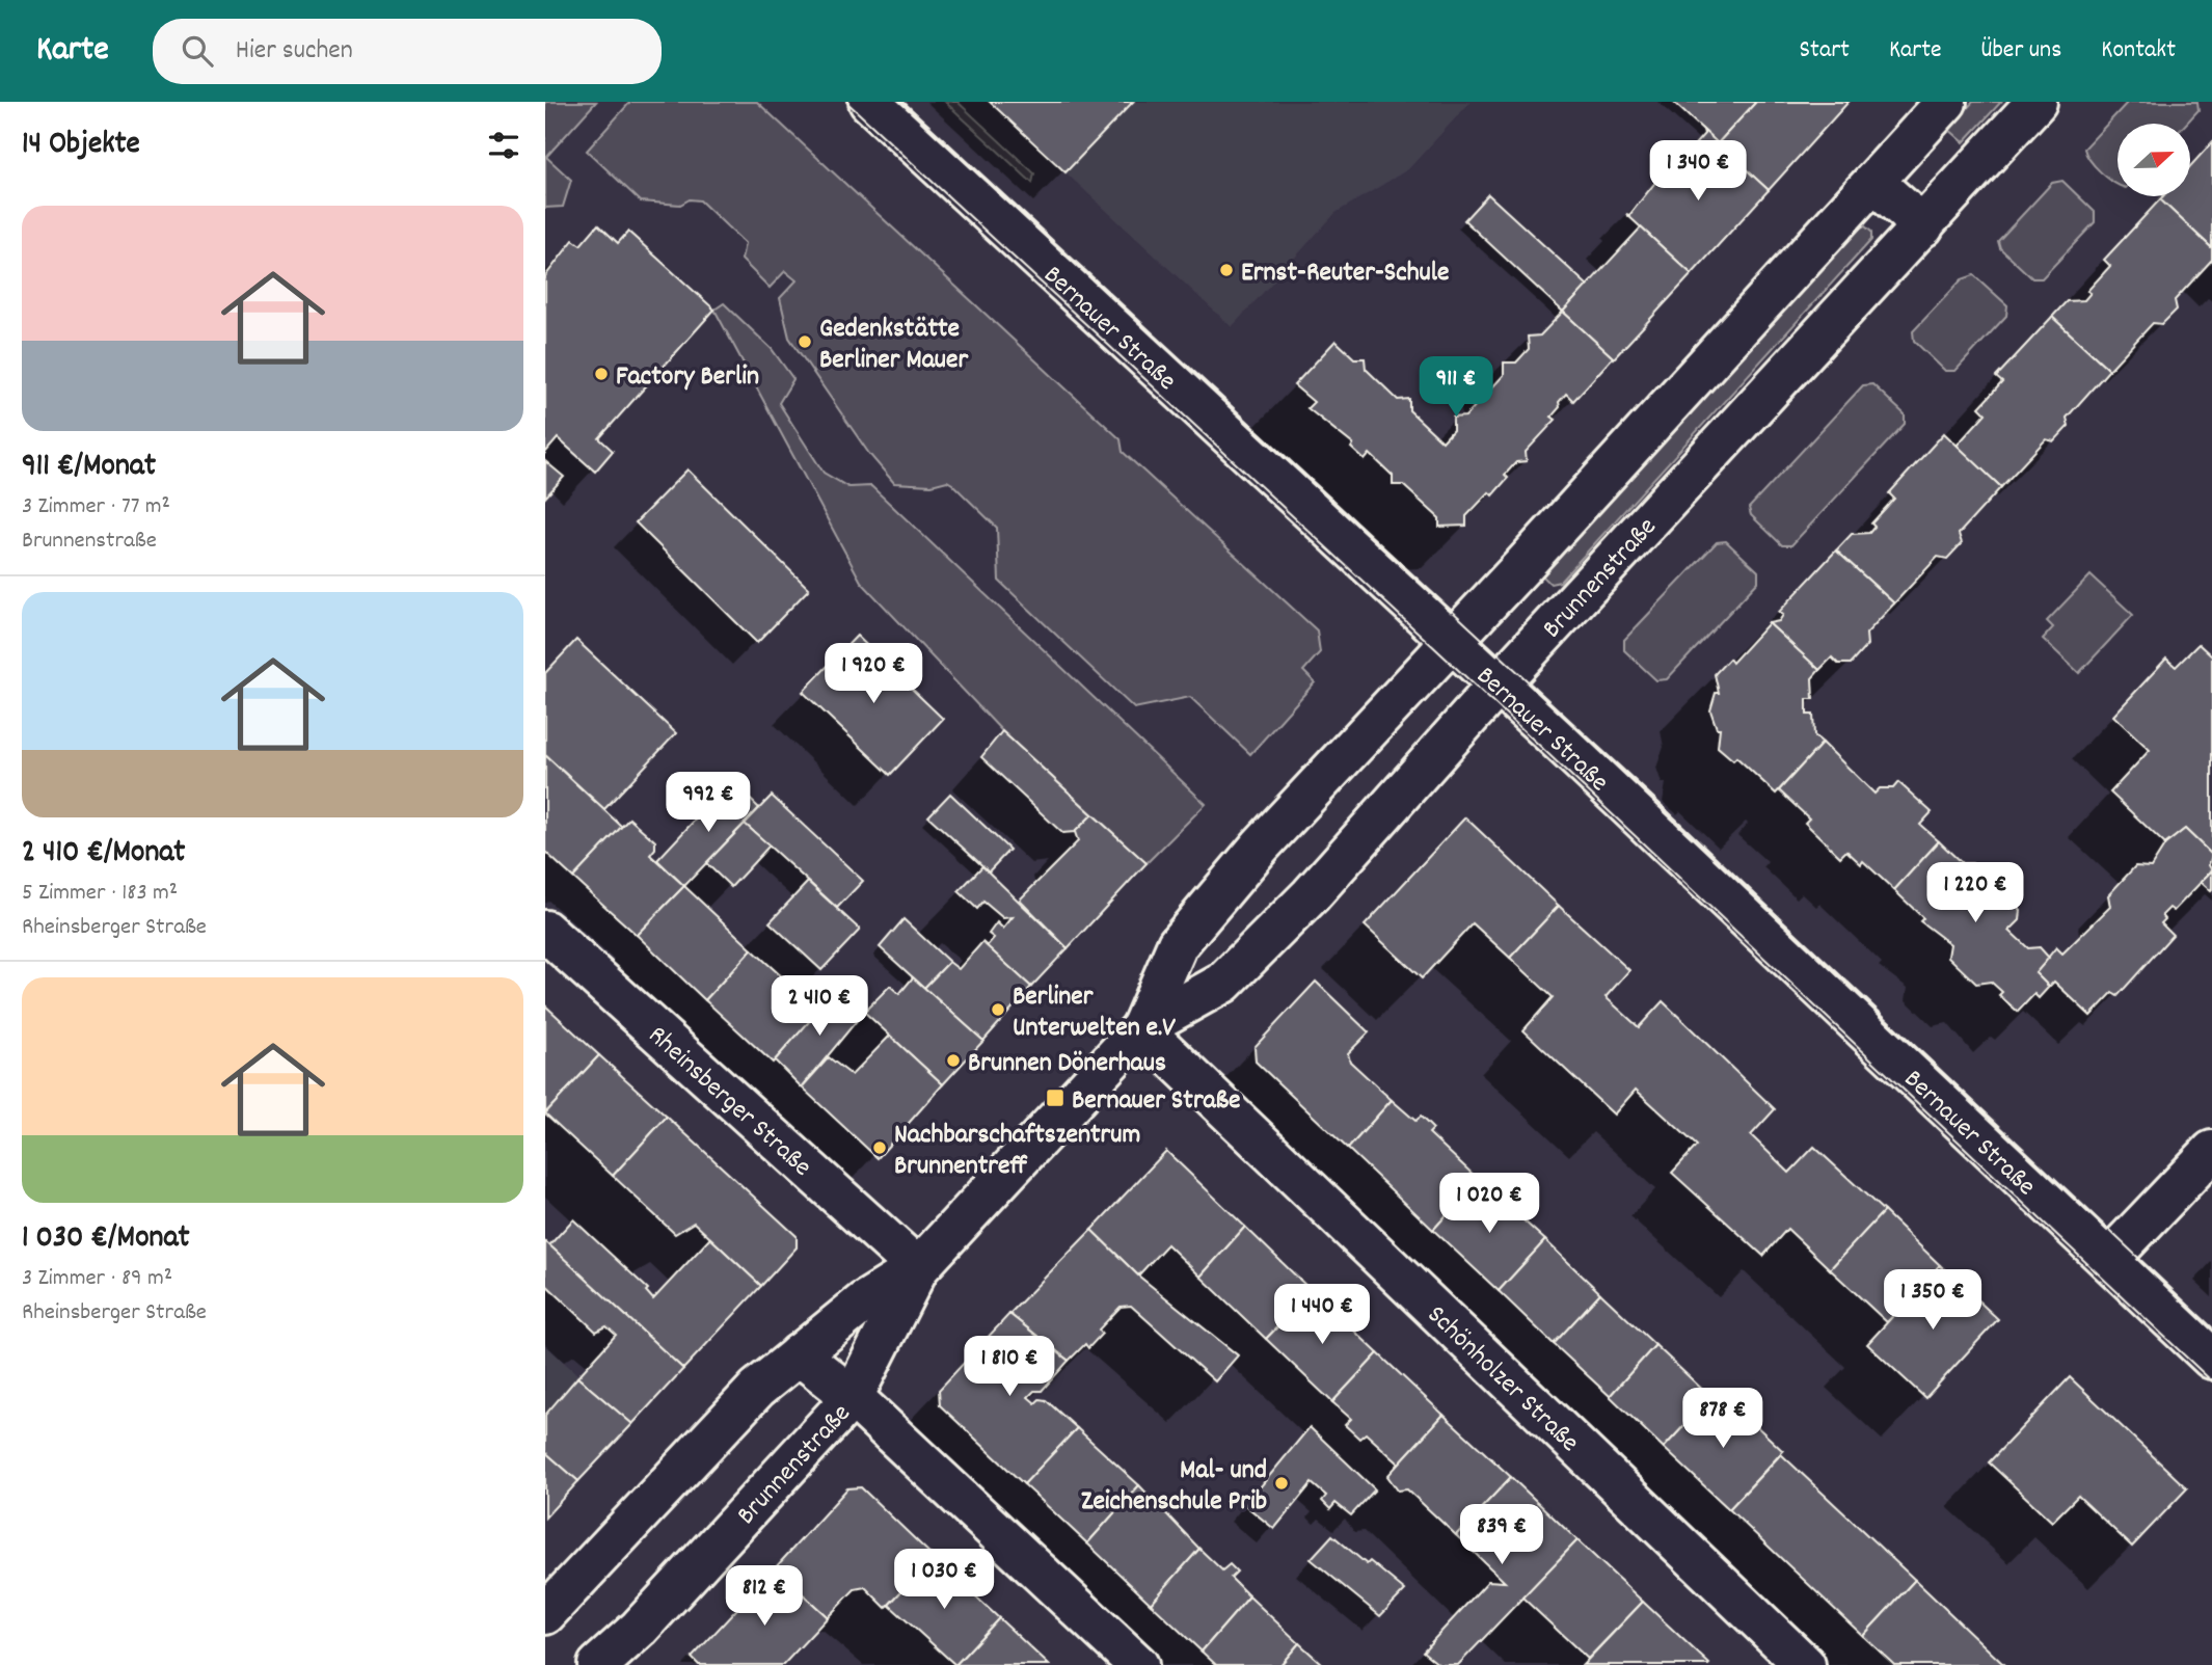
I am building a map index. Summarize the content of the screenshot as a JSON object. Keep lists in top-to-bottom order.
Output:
{
  "streets": {
    "main road": [
      "Bernauer Straße",
      "Brunnenstraße",
      "Rheinsberger Straße",
      "Schönholzer Straße"
    ]
  },
  "crossings": [
    ["Bernauer Straße", "Brunnenstraße"],
    ["Brunnenstraße", "Rheinsberger Straße"],
    ["Brunnenstraße", "Schönholzer Straße"]
  ],
  "places": {
    "other": [
      "Ernst-Reuter-Schule",
      "Gedenkstätte Berliner Mauer",
      "Factory Berlin",
      "Berliner Unterwelten e.V",
      "Brunnen Dönerhaus",
      "Nachbarschaftszentrum Brunnentreff",
      "Mal- und Zeichenschule Prib"
    ],
    "transit": ["Bernauer Straße"]
  },
  "north": "right",
  "page": {
    "header": "Karte",
    "search": "Hier suchen",
    "nav": [
      "Start",
      "Karte",
      "Über uns",
      "Kontakt"
    ],
    "heading": "14 Objekte",
    "price": [
      "1 340 €",
      "911 €",
      "1 920 €",
      "992 €",
      "1 220 €",
      "2 410 €",
      "1 020 €",
      "1 350 €",
      "1 440 €",
      "1 810 €",
      "878 €",
      "839 €",
      "1 030 €",
      "812 €"
    ],
    "list": [
      {
        "name": "911 €/Monat",
        "note": "3 Zimmer · 77 m² · Brunnenstraße"
      },
      {
        "name": "2 410 €/Monat",
        "note": "5 Zimmer · 183 m² · Rheinsberger Straße"
      },
      {
        "name": "1 030 €/Monat",
        "note": "3 Zimmer · 89 m² · Rheinsberger Straße"
      }
    ]
  }
}
